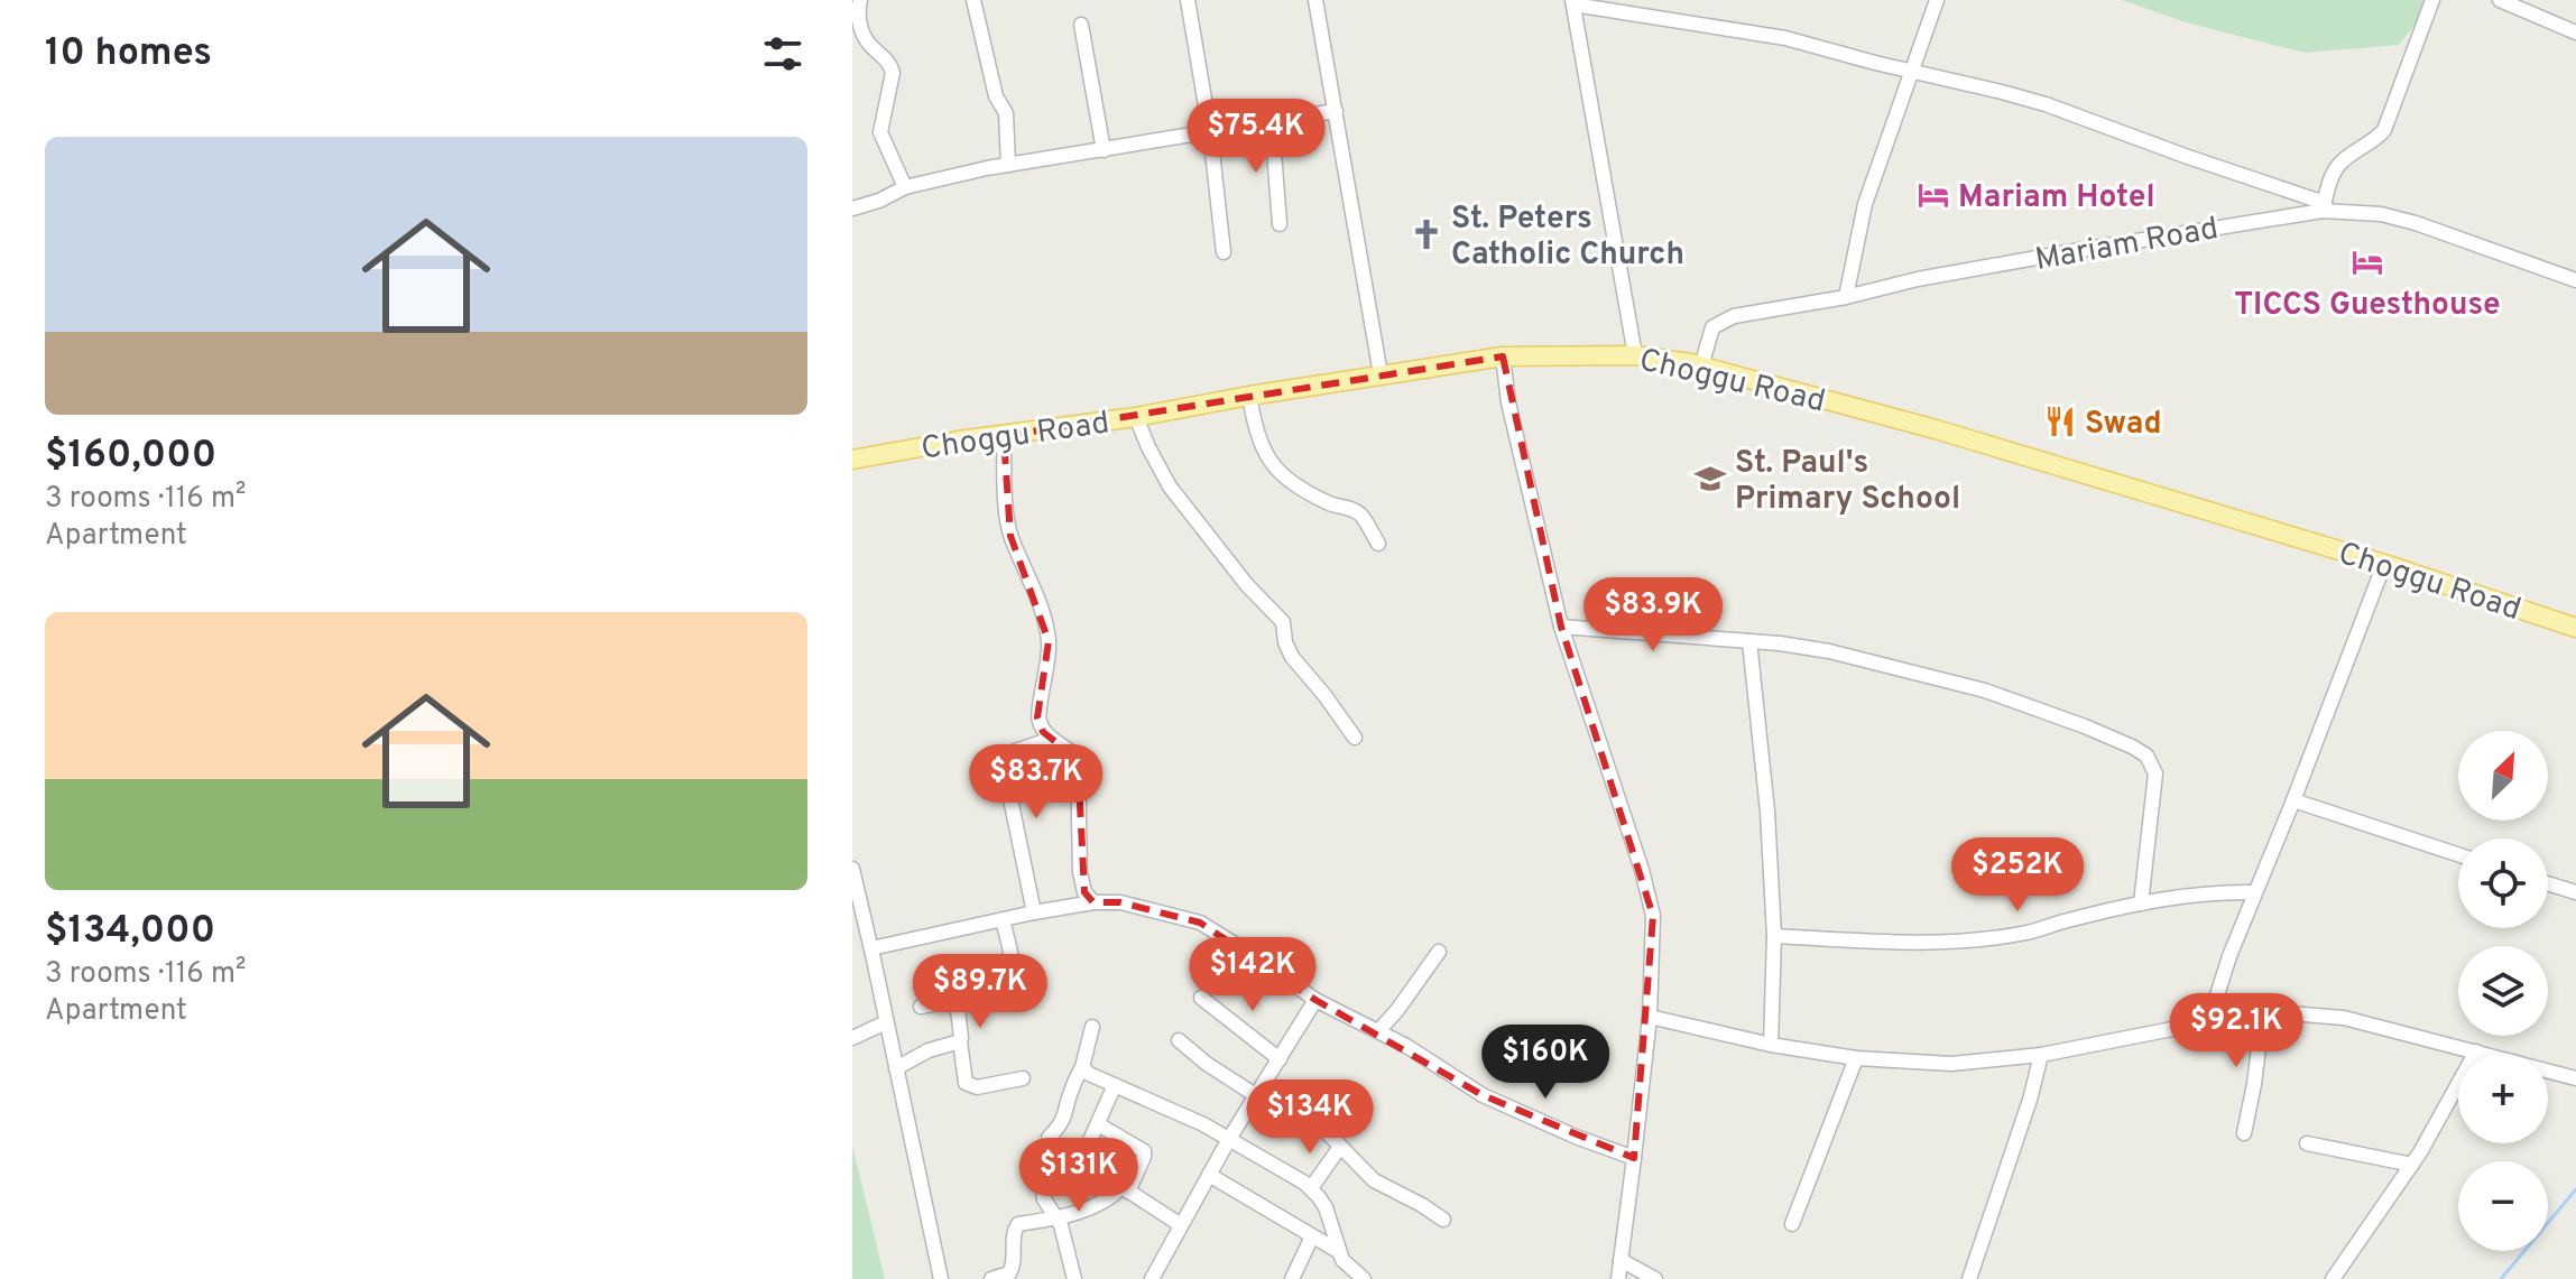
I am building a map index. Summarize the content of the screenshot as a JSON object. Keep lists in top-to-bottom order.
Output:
{
  "streets": {
    "main road": ["Choggu Road"],
    "street": ["Mariam Road"]
  },
  "crossings": [
    ["Mariam Road", "Choggu Road"]
  ],
  "places": {
    "hotel": ["Mariam Hotel", "TICCS Guesthouse"],
    "church": ["St. Peters Catholic Church"],
    "restaurant": ["Swad"],
    "school or university": ["St. Paul's Primary School"]
  },
  "north": "top right",
  "page": {
    "heading": "10 homes",
    "price": [
      "$75.4K",
      "$83.9K",
      "$83.7K",
      "$252K",
      "$142K",
      "$89.7K",
      "$92.1K",
      "$160K",
      "$134K",
      "$131K"
    ],
    "list": [
      {
        "name": "$160,000",
        "note": "3 rooms · 116 m² · Apartment"
      },
      {
        "name": "$134,000",
        "note": "3 rooms · 116 m² · Apartment"
      }
    ],
    "map_buttons": ["+", "−"]
  }
}
